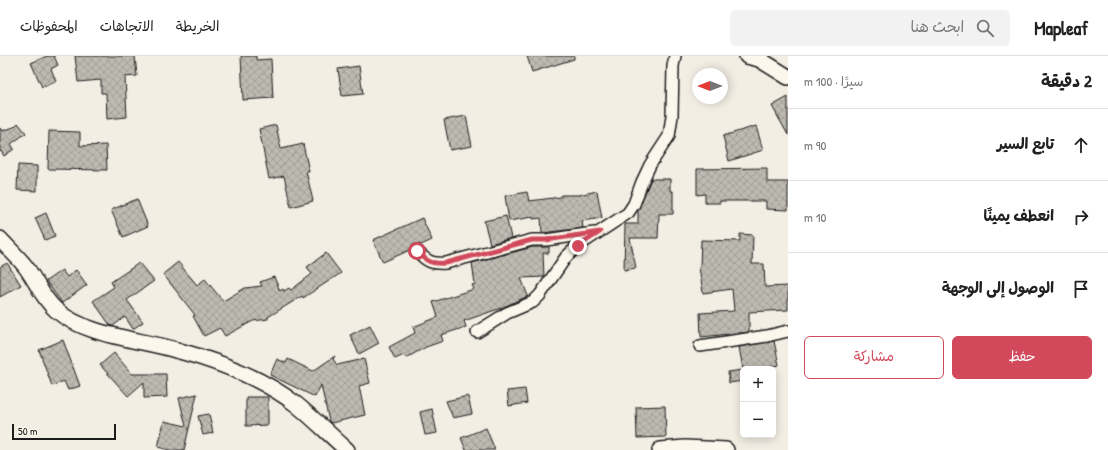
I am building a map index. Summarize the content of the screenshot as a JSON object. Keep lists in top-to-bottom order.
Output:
{
  "scale_bar": "50 m",
  "north": "left",
  "page": {
    "header": "Mapleaf",
    "search": "ابحث هنا",
    "nav": ["الخريطة", "الاتجاهات", "المحفوظات"],
    "heading": ["2 دقيقة", "سيرًا · 100 m"],
    "list": [
      ["تابع السير", "90 m"],
      ["انعطف يمينًا", "10 m"],
      "الوصول إلى الوجهة"
    ],
    "buttons": ["حفظ", "مشاركة"],
    "map_buttons": ["+", "−"],
    "scale": "50 m"
  }
}
